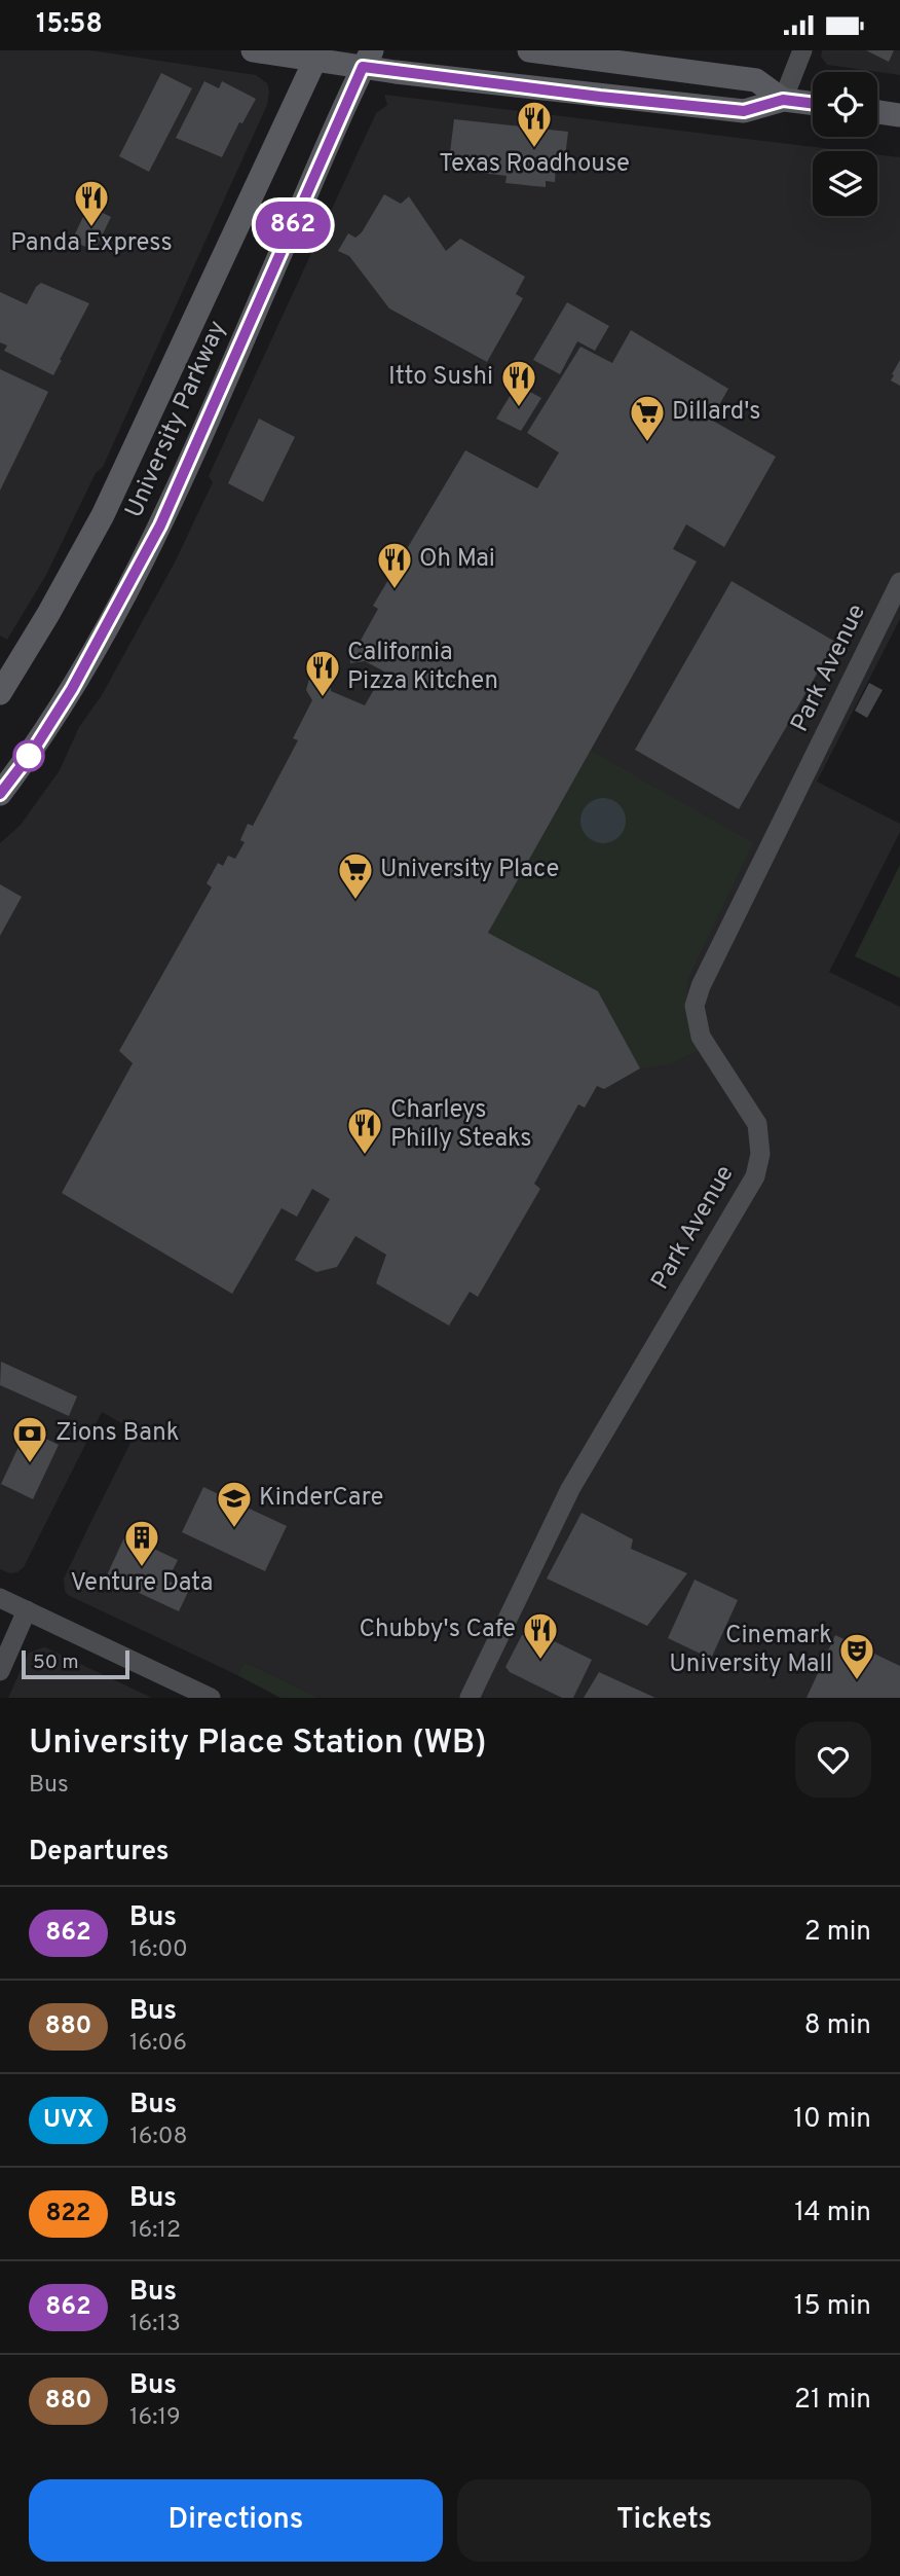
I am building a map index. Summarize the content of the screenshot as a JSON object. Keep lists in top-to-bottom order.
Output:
{
  "streets": {
    "main road": ["University Parkway"],
    "street": ["Park Avenue"]
  },
  "places": {
    "restaurant": [
      "Texas Roadhouse",
      "Panda Express",
      "Itto Sushi",
      "Oh Mai",
      "California Pizza Kitchen",
      "Charleys Philly Steaks",
      "Chubby's Cafe"
    ],
    "supermarket": ["Dillard's", "University Place"],
    "bank": ["Zions Bank"],
    "school or university": ["KinderCare"],
    "building": ["Venture Data"],
    "theatre": ["Cinemark University Mall"]
  },
  "lines": ["bus line 862"],
  "scale_bar": "50 m",
  "page": {
    "status": "15:58",
    "on_map": "862",
    "scale": "50 m",
    "heading": [
      ["University Place Station (WB)", "Bus"],
      "Departures"
    ],
    "list": [
      {
        "mark": "862",
        "name": "Bus",
        "note": "16:00",
        "value": "2 min"
      },
      {
        "mark": "880",
        "name": "Bus",
        "note": "16:06",
        "value": "8 min"
      },
      {
        "mark": "UVX",
        "name": "Bus",
        "note": "16:08",
        "value": "10 min"
      },
      {
        "mark": "822",
        "name": "Bus",
        "note": "16:12",
        "value": "14 min"
      },
      {
        "mark": "862",
        "name": "Bus",
        "note": "16:13",
        "value": "15 min"
      },
      {
        "mark": "880",
        "name": "Bus",
        "note": "16:19",
        "value": "21 min"
      }
    ],
    "buttons": ["Directions", "Tickets"]
  }
}
